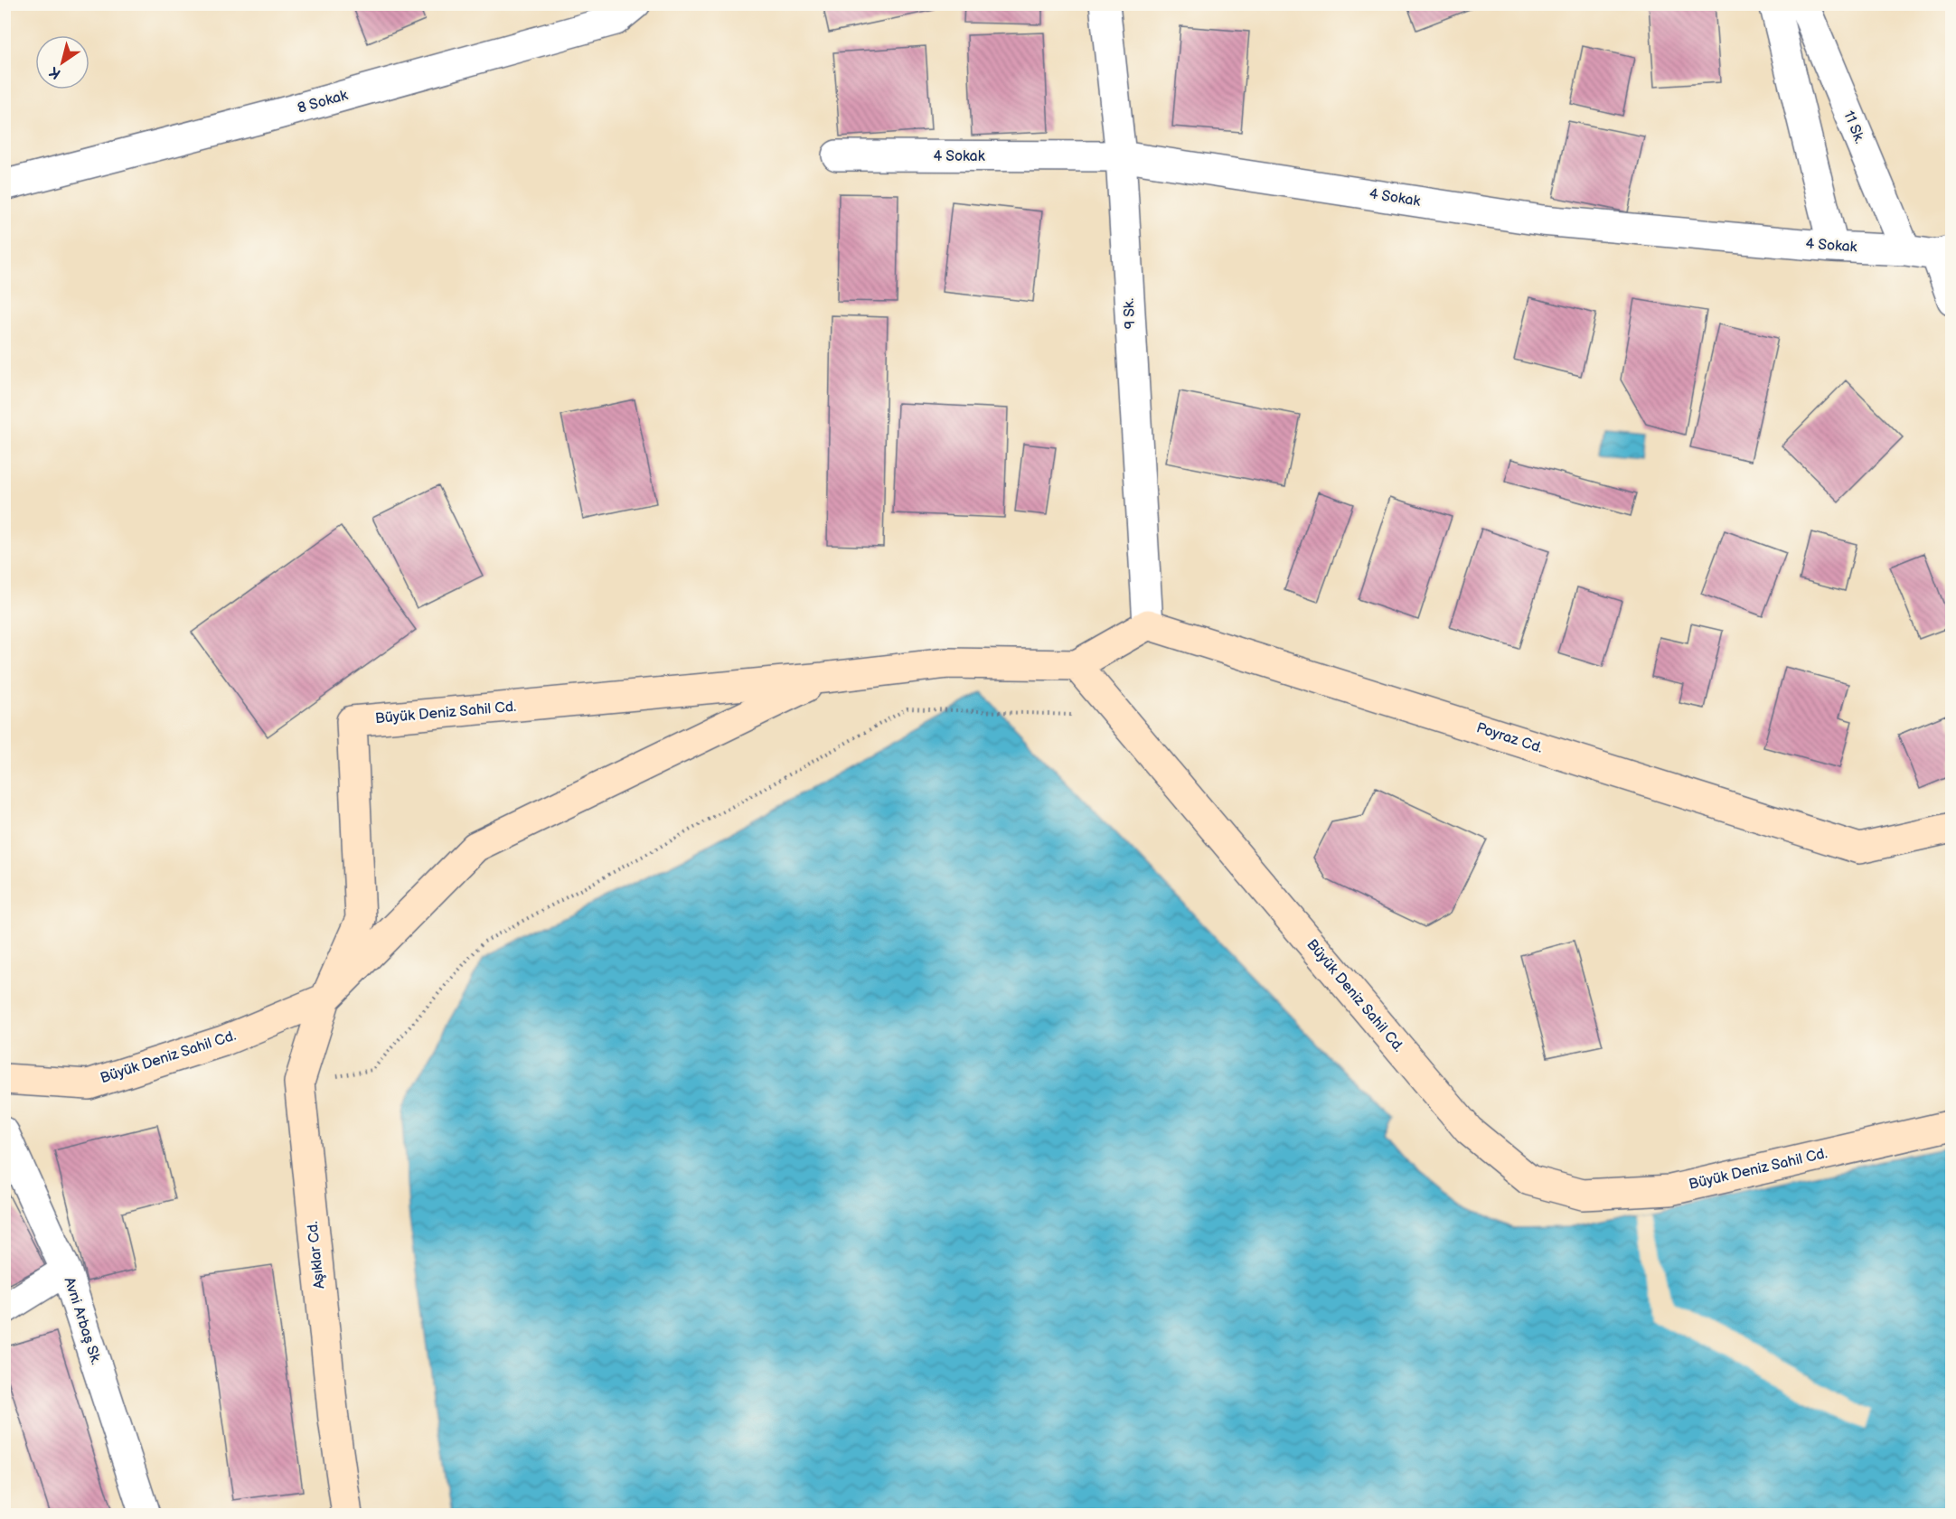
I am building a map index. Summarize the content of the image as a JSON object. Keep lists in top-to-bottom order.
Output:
{
  "streets": {
    "street": [
      "8 Sokak",
      "11 Sk.",
      "4 Sokak",
      "9 Sk.",
      "Büyük Deniz Sahil Cd.",
      "Poyraz Cd.",
      "Aşıklar Cd.",
      "Avni Arbaş Sk."
    ]
  },
  "crossings": [
    ["11 Sk.", "4 Sokak"],
    ["4 Sokak", "9 Sk."],
    ["9 Sk.", "Poyraz Cd."],
    ["Büyük Deniz Sahil Cd.", "Aşıklar Cd."]
  ],
  "north": "bottom left"
}
